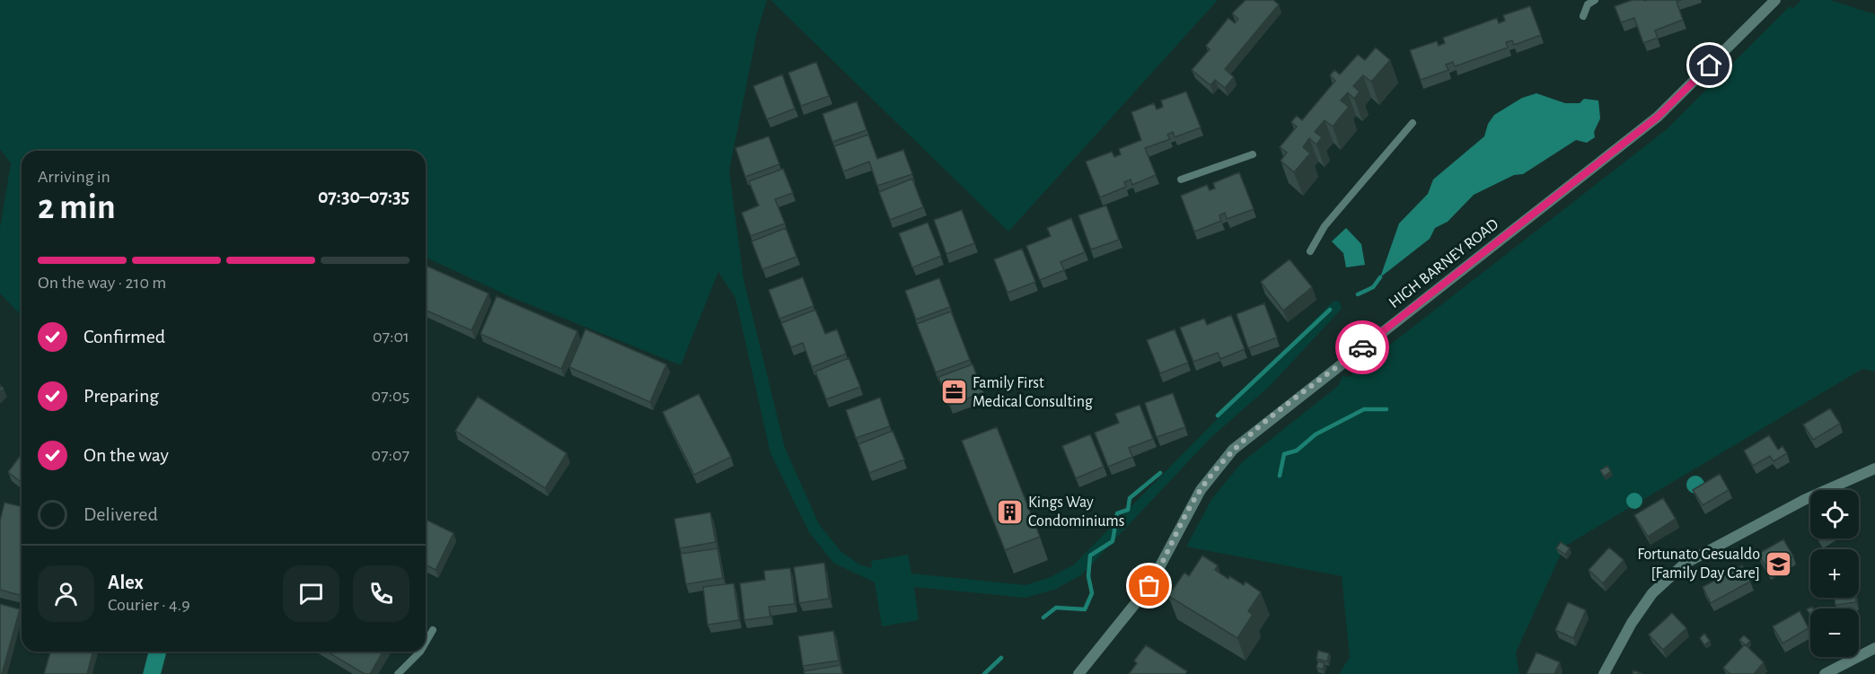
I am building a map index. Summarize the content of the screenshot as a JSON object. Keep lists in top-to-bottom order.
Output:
{
  "streets": {
    "street": ["HIGH BARNEY ROAD"]
  },
  "places": {
    "office": ["Family First Medical Consulting"],
    "building": ["Kings Way Condominiums"],
    "school or university": ["Fortunato Gesualdo [Family Day Care]"]
  },
  "page": {
    "heading": ["2 min", "Arriving in", "07:30–07:35"],
    "panel": ["Alex", "Courier · 4.9"],
    "bar": "On the way · 210 m",
    "list": [
      ["Confirmed", "07:01"],
      ["Preparing", "07:05"],
      ["On the way", "07:07"],
      "Delivered"
    ],
    "map_buttons": ["+", "−"]
  }
}
